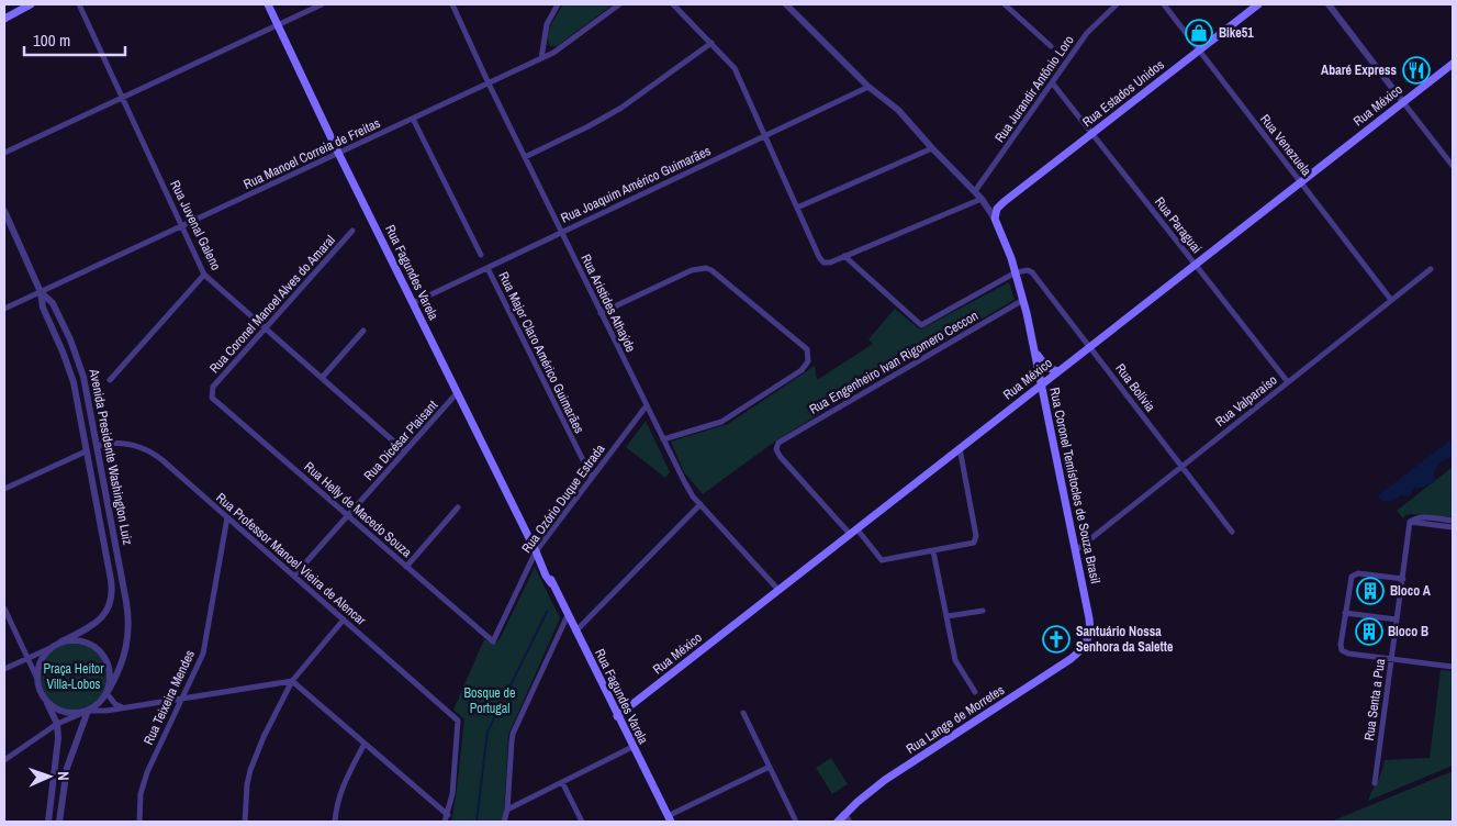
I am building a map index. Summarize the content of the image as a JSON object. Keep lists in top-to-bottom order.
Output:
{
  "streets": {
    "main road": [
      "Rua Estados Unidos",
      "Rua México",
      "Rua Fagundes Varela",
      "Rua Coronel Temístocles de Souza Brasil",
      "Rua Lange de Morretes"
    ],
    "street": [
      "Rua Jurandir Antônio Loro",
      "Rua Venezuela",
      "Rua Manoel Correia de Freitas",
      "Rua Joaquim Américo Guimarães",
      "Rua Juvenal Galeno",
      "Rua Paraguai",
      "Rua Aristides Athaýde",
      "Rua Coronel Manoel Alves do Amaral",
      "Rua Major Claro Américo Guimarães",
      "Rua Engenheiro Ivan Rigomero Ceccon",
      "Rua Bolívia",
      "Rua Valparaíso",
      "Rua Dicésar Plaisant",
      "Avenida Presidente Washington Luiz",
      "Rua Ozório Duque Estrada",
      "Rua Helly de Macedo Souza",
      "Rua Professor Manoel Vieira de Alencar",
      "Rua Teixeira Mendes",
      "Rua Senta a Pua"
    ]
  },
  "crossings": [
    ["Rua Jurandir Antônio Loro", "Rua Paraguai"],
    ["Rua Estados Unidos", "Rua Venezuela"],
    ["Rua Estados Unidos", "Rua Paraguai"],
    ["Rua Estados Unidos", "Rua Coronel Temístocles de Souza Brasil"],
    ["Rua México", "Rua Venezuela"],
    ["Rua México", "Rua Paraguai"],
    ["Rua México", "Rua Fagundes Varela"],
    ["Rua México", "Rua Aristides Athaýde"],
    ["Rua México", "Rua Engenheiro Ivan Rigomero Ceccon"],
    ["Rua México", "Rua Bolívia"],
    ["Rua México", "Rua Coronel Temístocles de Souza Brasil"],
    ["Rua Venezuela", "Rua Valparaíso"],
    ["Rua Manoel Correia de Freitas", "Rua Juvenal Galeno"],
    ["Rua Manoel Correia de Freitas", "Rua Fagundes Varela"],
    ["Rua Manoel Correia de Freitas", "Rua Aristides Athaýde"],
    ["Rua Manoel Correia de Freitas", "Avenida Presidente Washington Luiz"],
    ["Rua Joaquim Américo Guimarães", "Rua Fagundes Varela"],
    ["Rua Joaquim Américo Guimarães", "Rua Aristides Athaýde"],
    ["Rua Joaquim Américo Guimarães", "Rua Major Claro Américo Guimarães"],
    ["Rua Juvenal Galeno", "Rua Coronel Manoel Alves do Amaral"],
    ["Rua Juvenal Galeno", "Rua Dicésar Plaisant"],
    ["Rua Paraguai", "Rua Valparaíso"],
    ["Rua Fagundes Varela", "Rua Dicésar Plaisant"],
    ["Rua Fagundes Varela", "Rua Ozório Duque Estrada"],
    ["Rua Aristides Athaýde", "Rua Ozório Duque Estrada"],
    ["Rua Coronel Manoel Alves do Amaral", "Rua Helly de Macedo Souza"],
    ["Rua Major Claro Américo Guimarães", "Rua Ozório Duque Estrada"],
    ["Rua Engenheiro Ivan Rigomero Ceccon", "Rua Coronel Temístocles de Souza Brasil"],
    ["Rua Bolívia", "Rua Valparaíso"],
    ["Rua Bolívia", "Rua Coronel Temístocles de Souza Brasil"],
    ["Rua Valparaíso", "Rua Coronel Temístocles de Souza Brasil"],
    ["Rua Dicésar Plaisant", "Rua Helly de Macedo Souza"],
    ["Rua Dicésar Plaisant", "Rua Professor Manoel Vieira de Alencar"],
    ["Avenida Presidente Washington Luiz", "Rua Professor Manoel Vieira de Alencar"],
    ["Rua Coronel Temístocles de Souza Brasil", "Rua Lange de Morretes"],
    ["Rua Ozório Duque Estrada", "Rua Helly de Macedo Souza"],
    ["Rua Professor Manoel Vieira de Alencar", "Rua Teixeira Mendes"]
  ],
  "parks": ["Praça Heitor Villa-Lobos", "Bosque de Portugal"],
  "places": {
    "shop": ["Bike51"],
    "restaurant": ["Abaré Express"],
    "building": ["Bloco A", "Bloco B"],
    "church": ["Santuário Nossa Senhora da Salette"]
  },
  "scale_bar": "100 m",
  "north": "right"
}
